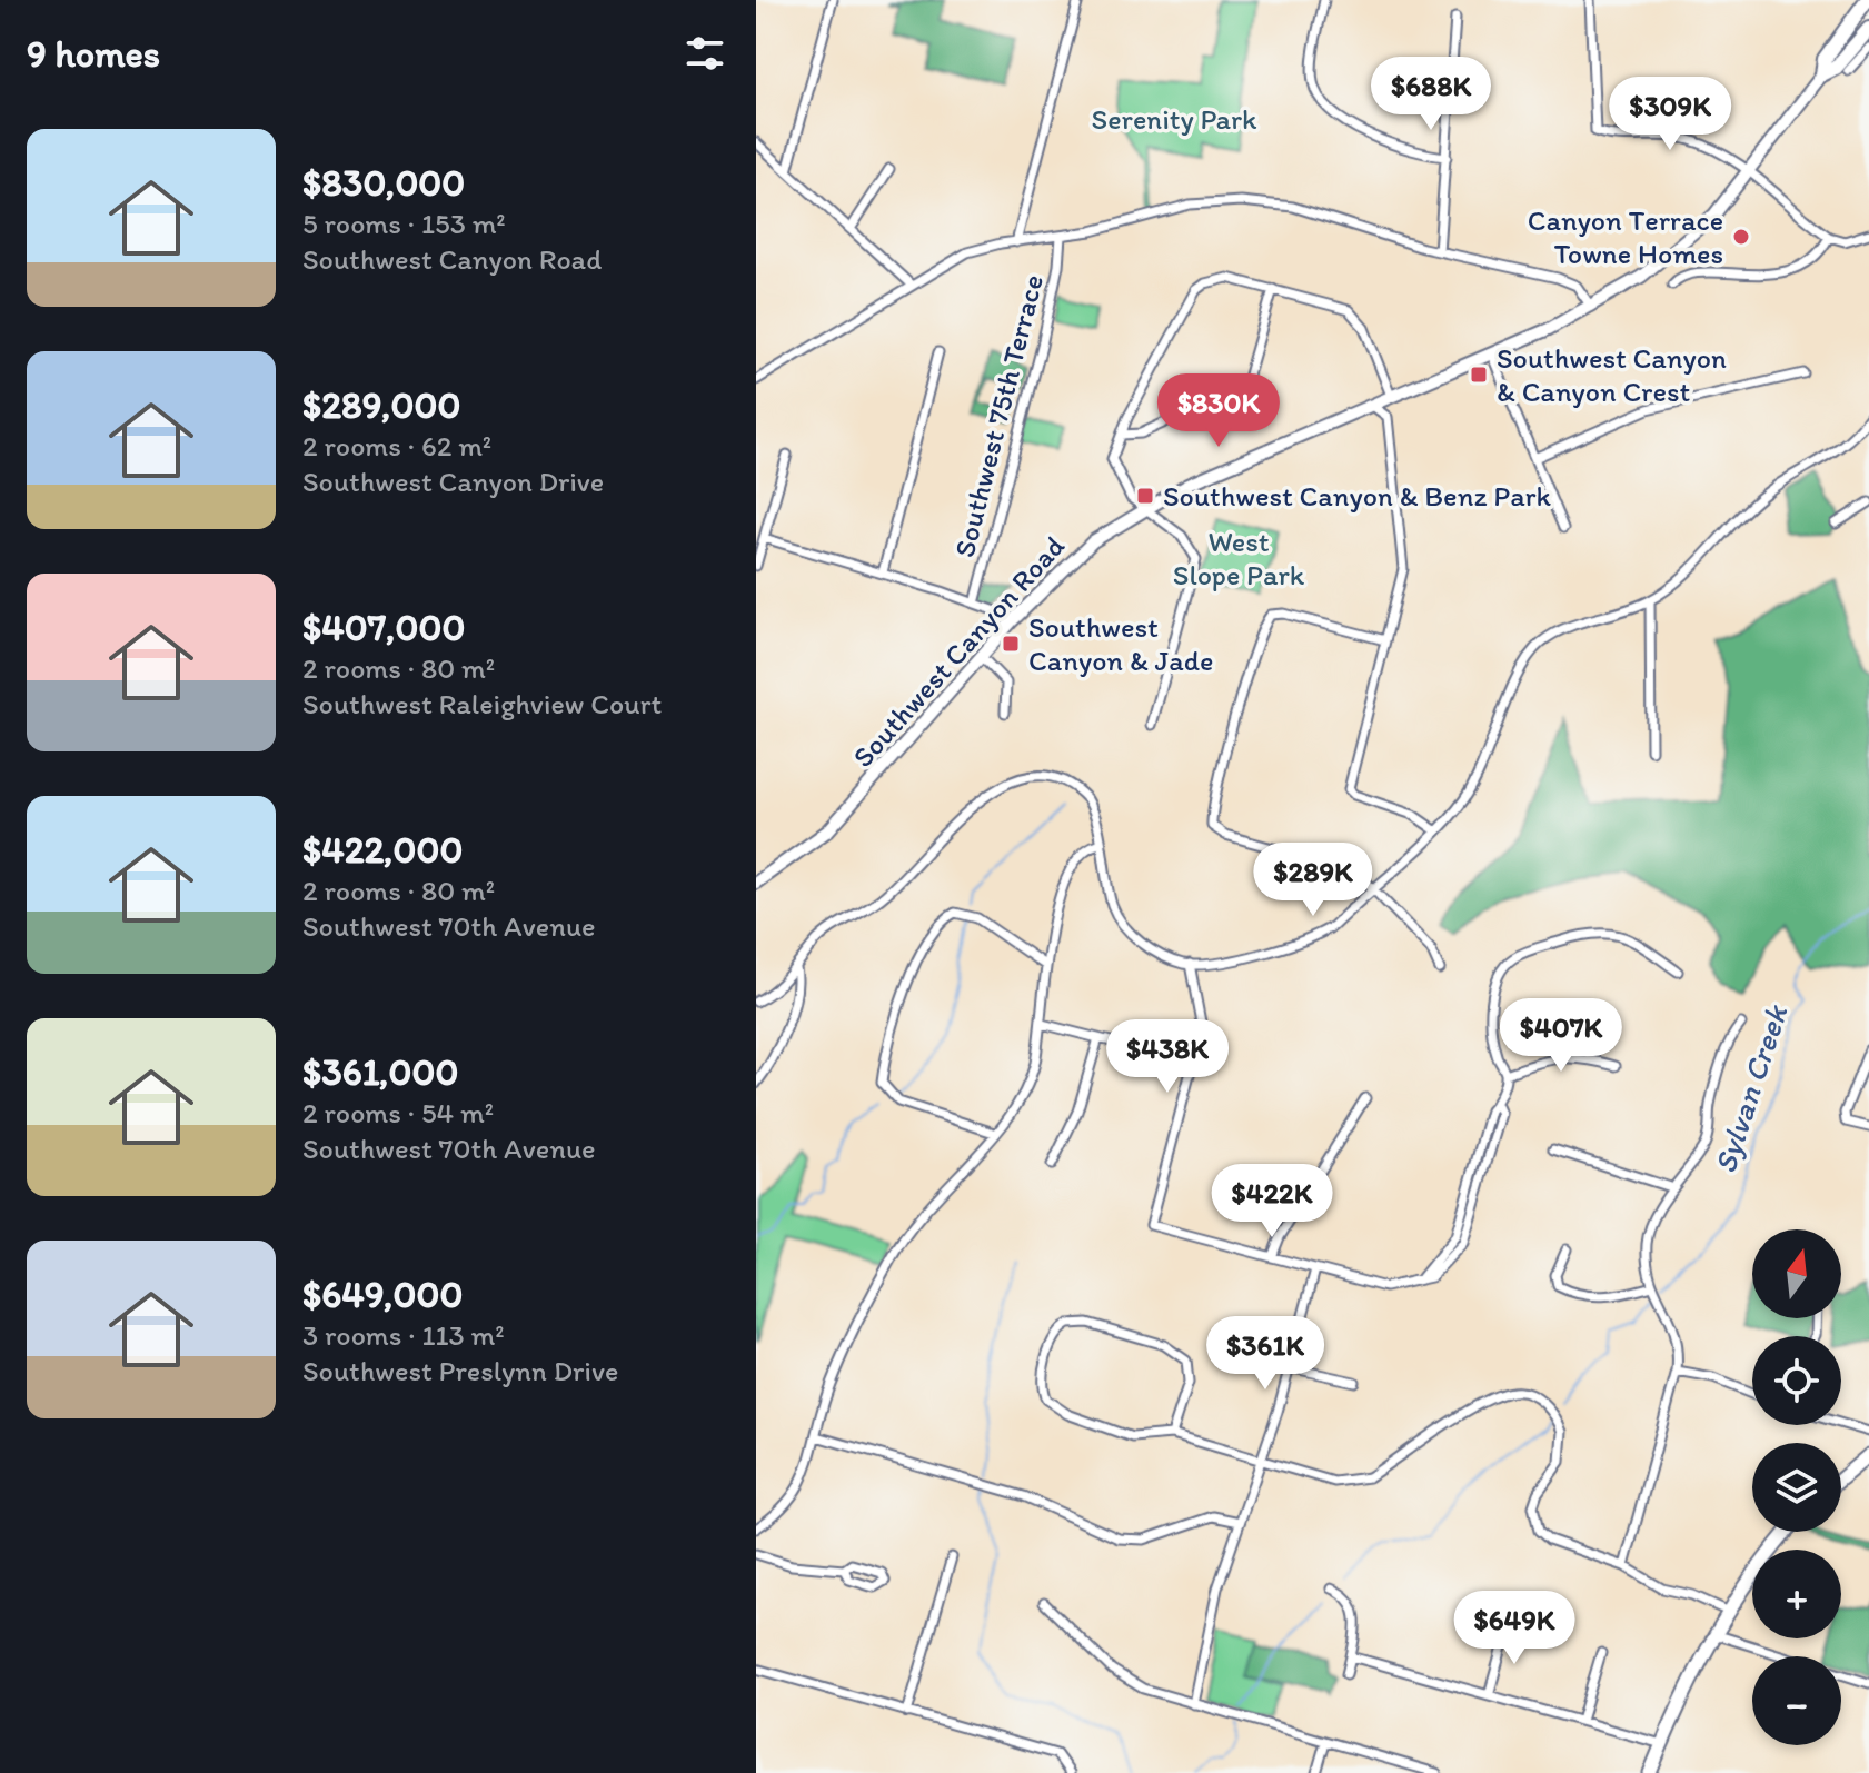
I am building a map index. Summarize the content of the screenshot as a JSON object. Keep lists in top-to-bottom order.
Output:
{
  "streets": {
    "main road": ["Southwest Canyon Road"],
    "street": ["Southwest 75th Terrace"]
  },
  "water": ["Sylvan Creek"],
  "parks": ["Serenity Park", "West Slope Park"],
  "places": {
    "other": ["Canyon Terrace Towne Homes"],
    "transit": ["Southwest Canyon & Canyon Crest", "Southwest Canyon & Benz Park", "Southwest Canyon & Jade"]
  },
  "north": "top",
  "page": {
    "heading": "9 homes",
    "price": [
      "$688K",
      "$309K",
      "$830K",
      "$289K",
      "$407K",
      "$438K",
      "$422K",
      "$361K",
      "$649K"
    ],
    "list": [
      {
        "name": "$830,000",
        "note": "5 rooms · 153 m² · Southwest Canyon Road"
      },
      {
        "name": "$289,000",
        "note": "2 rooms · 62 m² · Southwest Canyon Drive"
      },
      {
        "name": "$407,000",
        "note": "2 rooms · 80 m² · Southwest Raleighview Court"
      },
      {
        "name": "$422,000",
        "note": "2 rooms · 80 m² · Southwest 70th Avenue"
      },
      {
        "name": "$361,000",
        "note": "2 rooms · 54 m² · Southwest 70th Avenue"
      },
      {
        "name": "$649,000",
        "note": "3 rooms · 113 m² · Southwest Preslynn Drive"
      }
    ],
    "map_buttons": ["+", "−"]
  }
}
